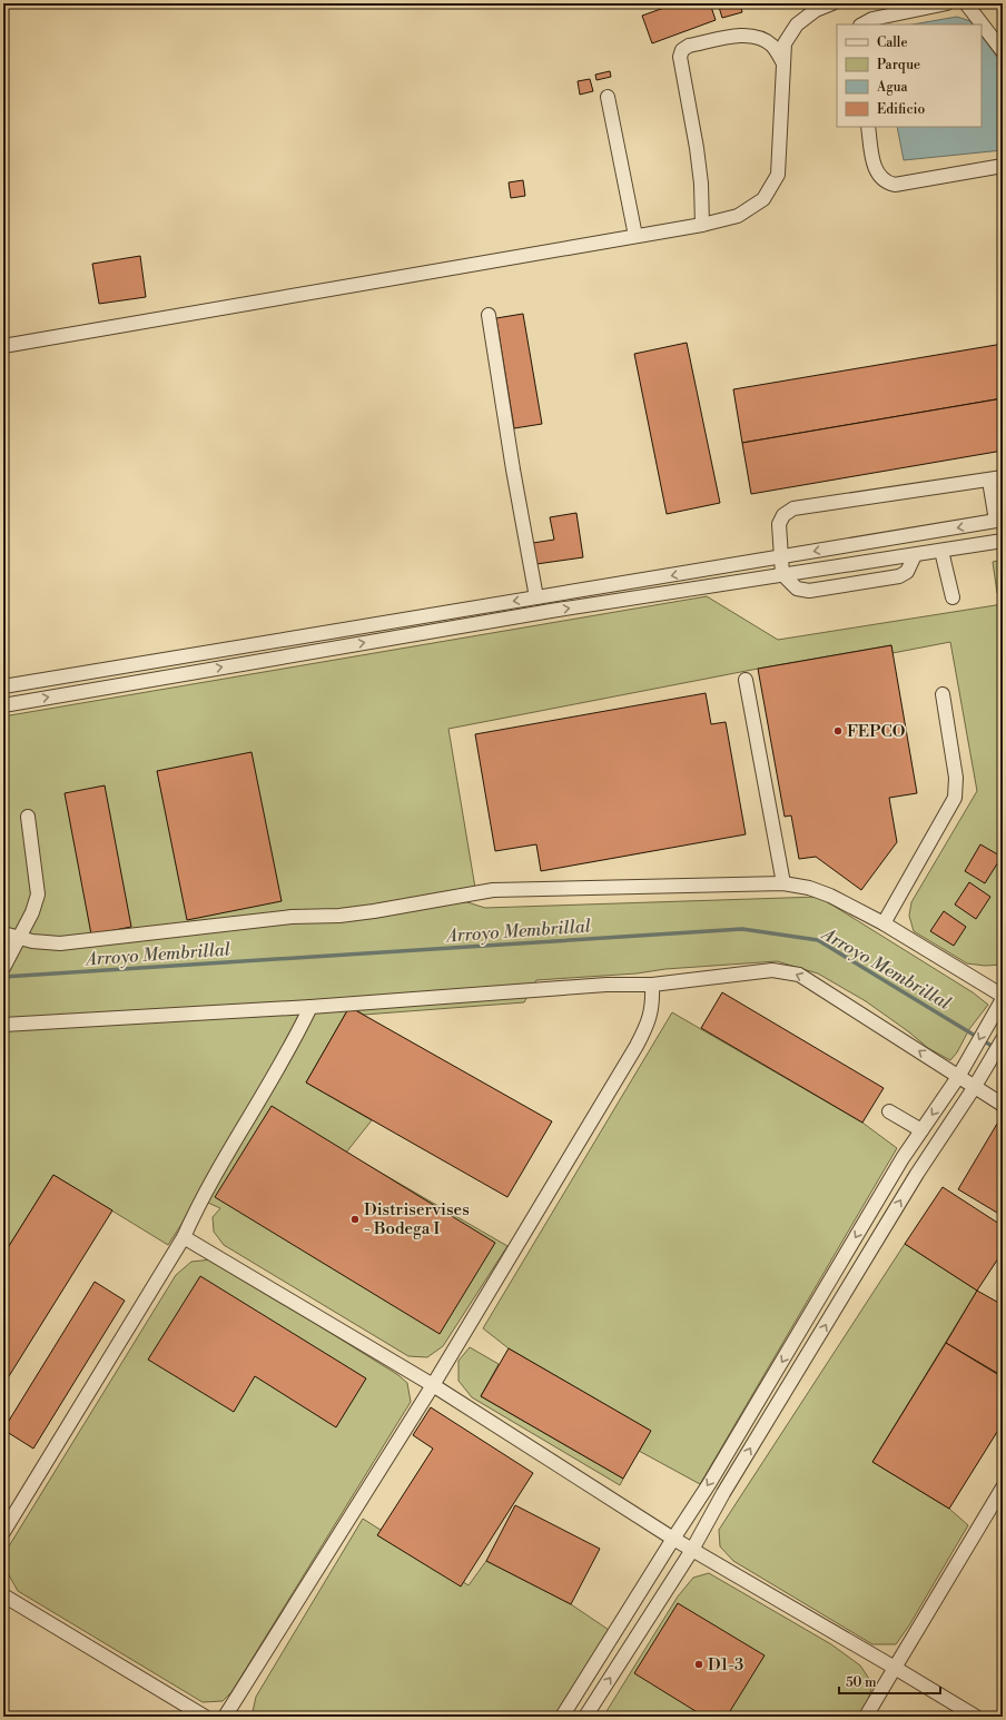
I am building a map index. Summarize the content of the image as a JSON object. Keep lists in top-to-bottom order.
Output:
{
  "water": ["Arroyo Membrillal"],
  "places": ["FEPCO", "Distriservises - Bodega I", "D1-3"],
  "legend": [
    "Calle",
    "Parque",
    "Agua",
    "Edificio"
  ],
  "scale_bar": "50 m"
}
